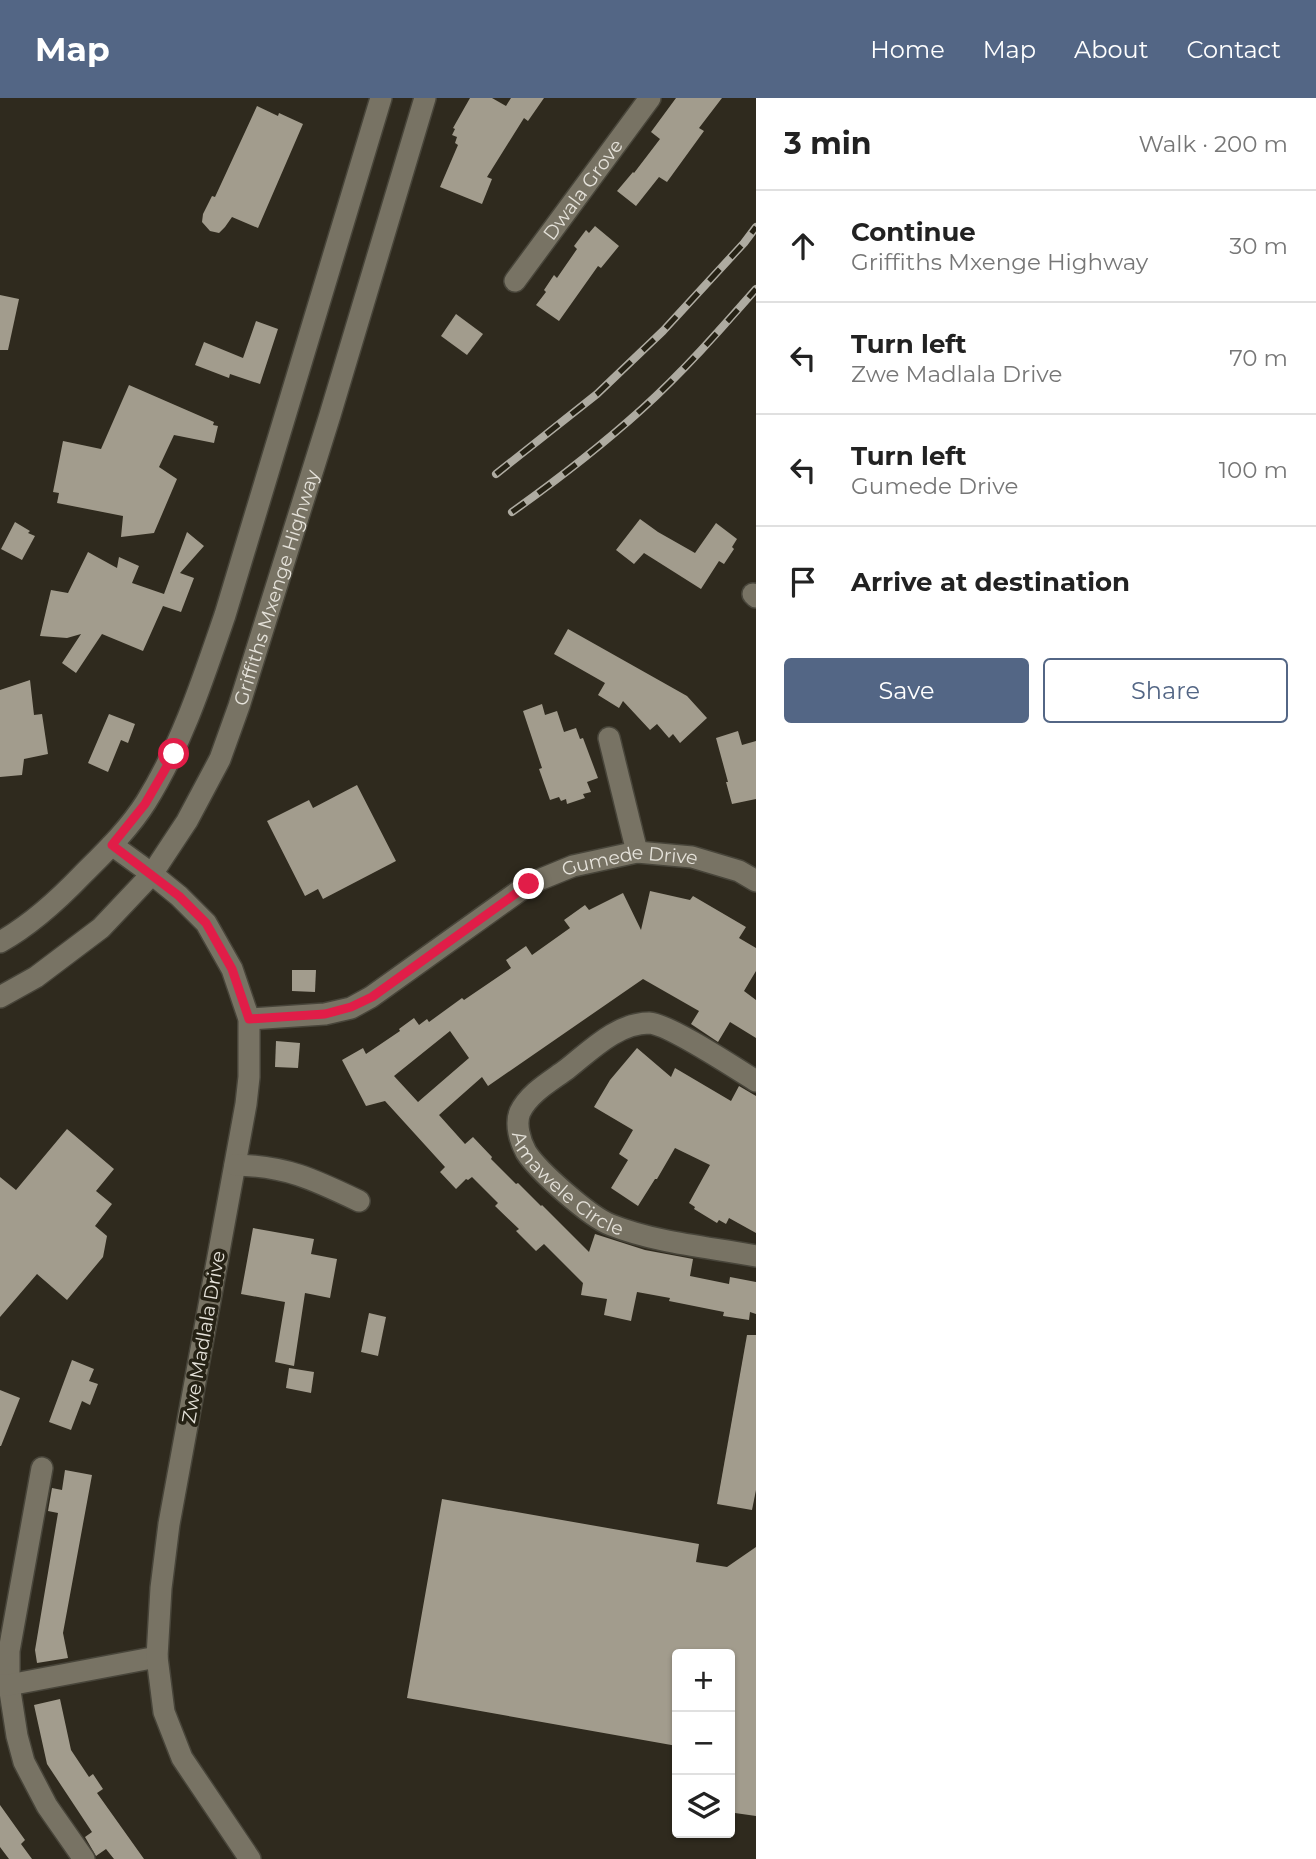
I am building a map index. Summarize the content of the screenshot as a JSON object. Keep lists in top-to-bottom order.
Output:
{
  "streets": {
    "street": [
      "Dwala Grove",
      "Griffiths Mxenge Highway",
      "Gumede Drive",
      "Amawele Circle",
      "Zwe Madlala Drive"
    ]
  },
  "crossings": [
    ["Griffiths Mxenge Highway", "Zwe Madlala Drive"],
    ["Gumede Drive", "Zwe Madlala Drive"]
  ],
  "page": {
    "header": "Map",
    "nav": [
      "Home",
      "Map",
      "About",
      "Contact"
    ],
    "heading": ["3 min", "Walk · 200 m"],
    "list": [
      ["Continue", "Griffiths Mxenge Highway", "30 m"],
      ["Turn left", "Zwe Madlala Drive", "70 m"],
      ["Turn left", "Gumede Drive", "100 m"],
      "Arrive at destination"
    ],
    "buttons": ["Save", "Share"],
    "map_buttons": ["+", "−"]
  }
}
